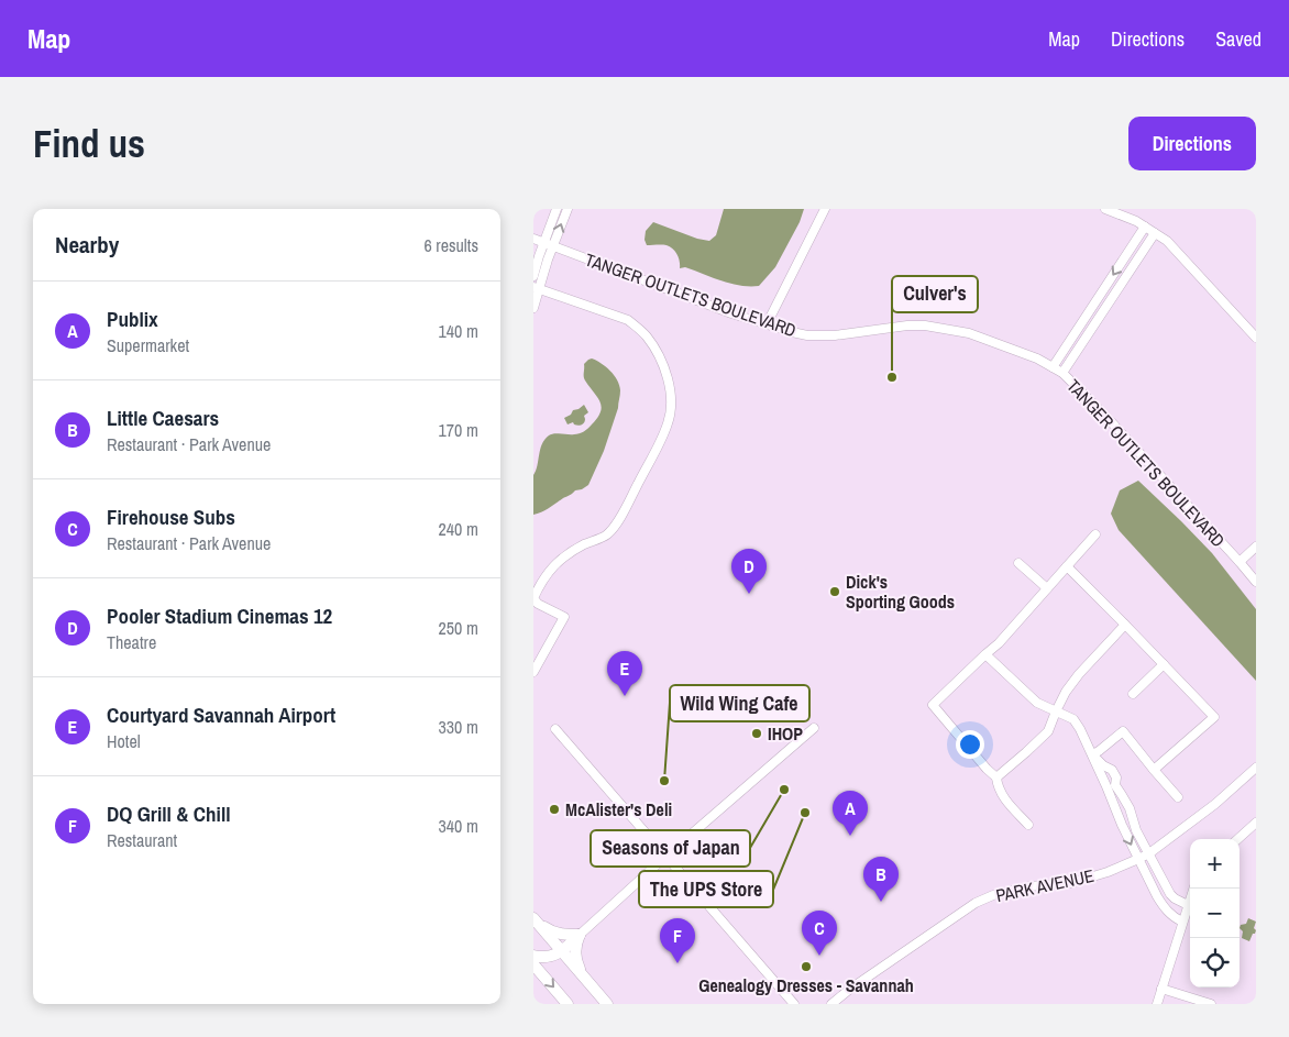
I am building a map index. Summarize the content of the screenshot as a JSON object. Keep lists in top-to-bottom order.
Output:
{
  "streets": {
    "street": ["TANGER OUTLETS BOULEVARD", "PARK AVENUE"]
  },
  "places": [
    "Culver's",
    "Dick's Sporting Goods",
    "IHOP",
    "Wild Wing Cafe",
    "Seasons of Japan",
    "McAlister's Deli",
    "The UPS Store",
    "Genealogy Dresses - Savannah"
  ],
  "page": {
    "header": "Map",
    "nav": ["Map", "Directions", "Saved"],
    "buttons": "Directions",
    "title": "Find us",
    "heading": ["Nearby", "6 results"],
    "list": [
      {
        "mark": "A",
        "name": "Publix",
        "note": "Supermarket",
        "value": "140 m"
      },
      {
        "mark": "B",
        "name": "Little Caesars",
        "note": "Restaurant · Park Avenue",
        "value": "170 m"
      },
      {
        "mark": "C",
        "name": "Firehouse Subs",
        "note": "Restaurant · Park Avenue",
        "value": "240 m"
      },
      {
        "mark": "D",
        "name": "Pooler Stadium Cinemas 12",
        "note": "Theatre",
        "value": "250 m"
      },
      {
        "mark": "E",
        "name": "Courtyard Savannah Airport",
        "note": "Hotel",
        "value": "330 m"
      },
      {
        "mark": "F",
        "name": "DQ Grill & Chill",
        "note": "Restaurant",
        "value": "340 m"
      }
    ],
    "pins": [
      "D",
      "E",
      "A",
      "B",
      "C",
      "F"
    ],
    "map_buttons": ["+", "−"]
  }
}
